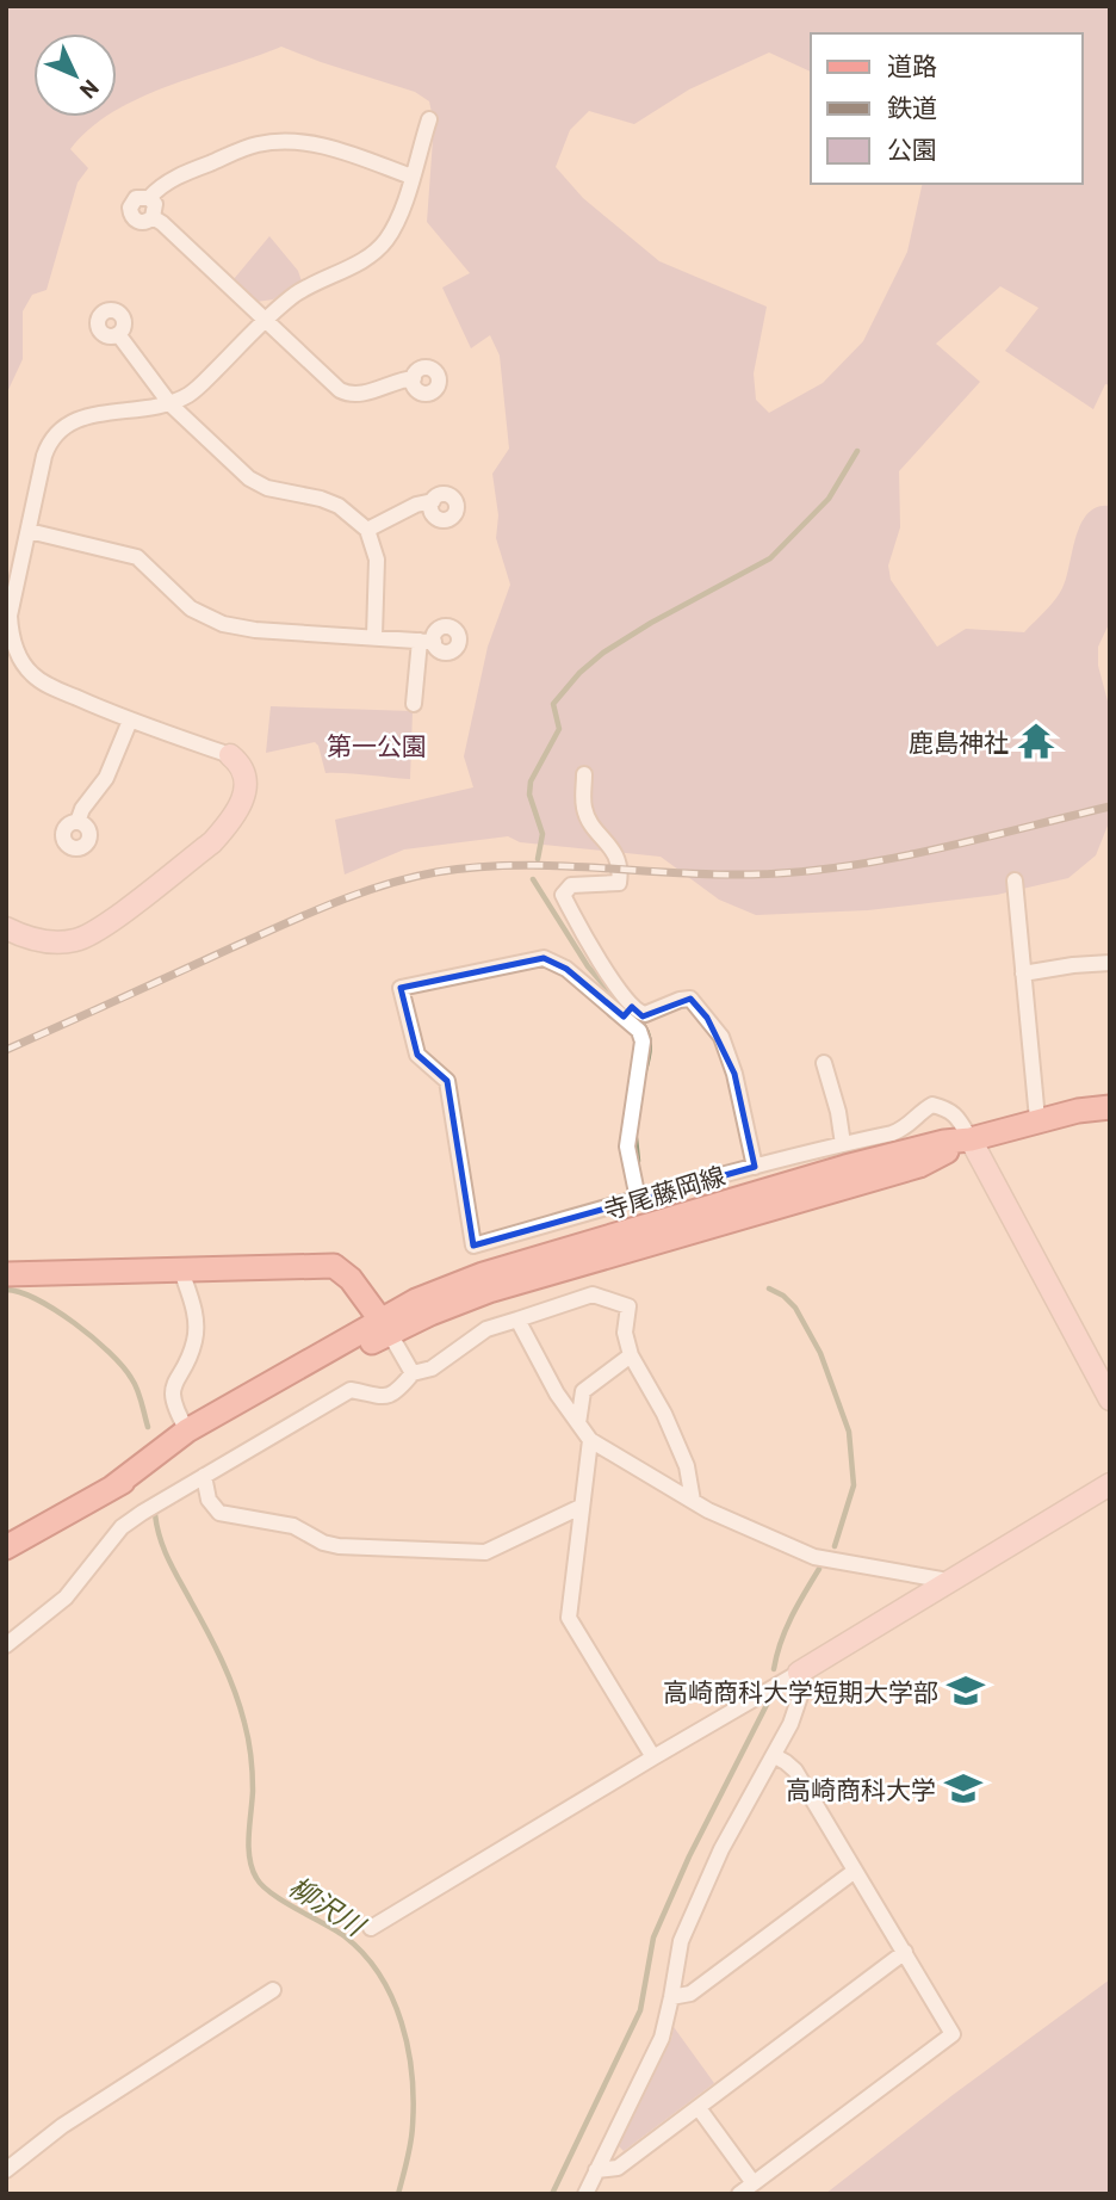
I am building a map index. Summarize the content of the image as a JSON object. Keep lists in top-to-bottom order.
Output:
{
  "streets": {
    "main road": ["寺尾藤岡線"]
  },
  "water": ["柳沢川"],
  "parks": ["第一公園"],
  "places": {
    "temple": ["鹿島神社"],
    "school or university": ["高崎商科大学短期大学部", "高崎商科大学"]
  },
  "legend": ["道路", "鉄道", "公園"],
  "north": "bottom right"
}
